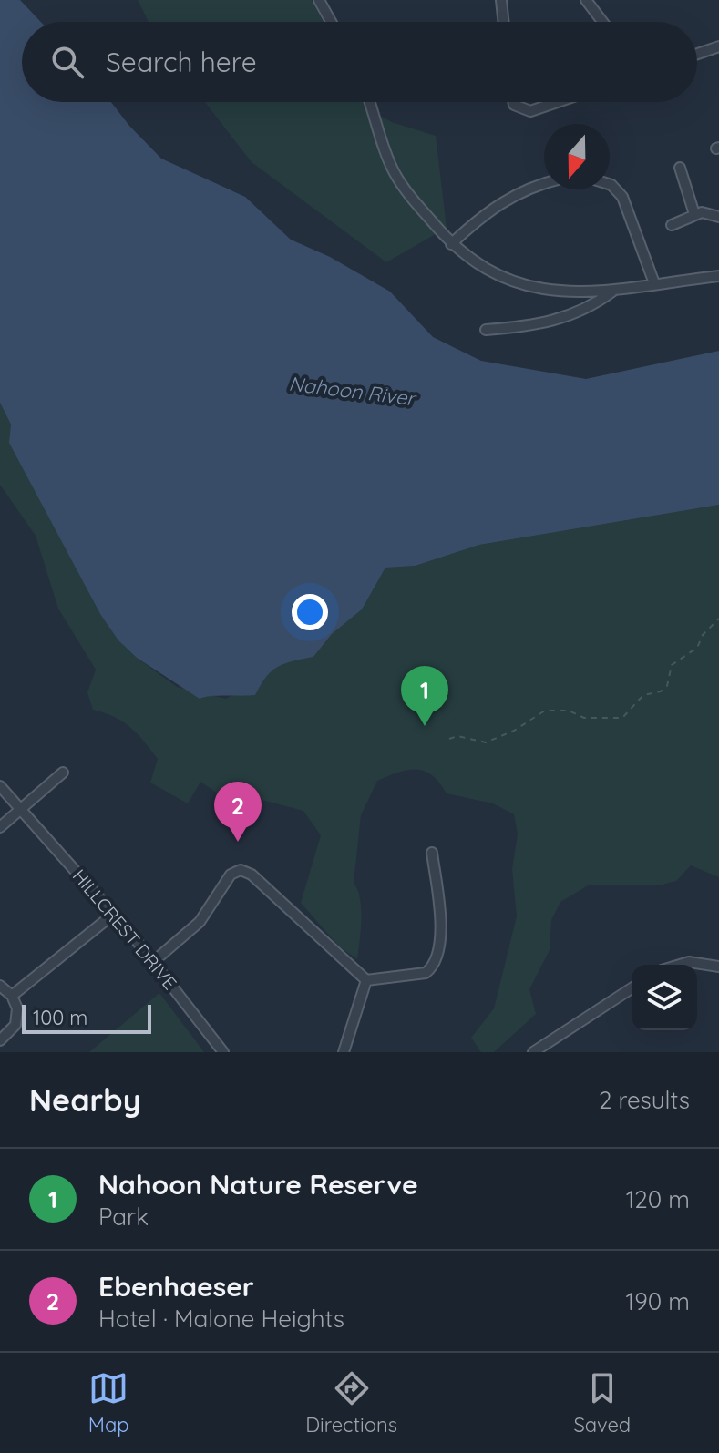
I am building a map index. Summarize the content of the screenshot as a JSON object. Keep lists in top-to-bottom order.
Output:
{
  "streets": {
    "street": ["HILLCREST DRIVE"]
  },
  "water": ["Nahoon River"],
  "scale_bar": "100 m",
  "north": "bottom",
  "page": {
    "search": "Search here",
    "pins": ["1", "2"],
    "scale": "100 m",
    "heading": ["Nearby", "2 results"],
    "list": [
      {
        "mark": "1",
        "name": "Nahoon Nature Reserve",
        "note": "Park",
        "value": "120 m"
      },
      {
        "mark": "2",
        "name": "Ebenhaeser",
        "note": "Hotel · Malone Heights",
        "value": "190 m"
      }
    ],
    "nav": ["Map", "Directions", "Saved"]
  }
}
